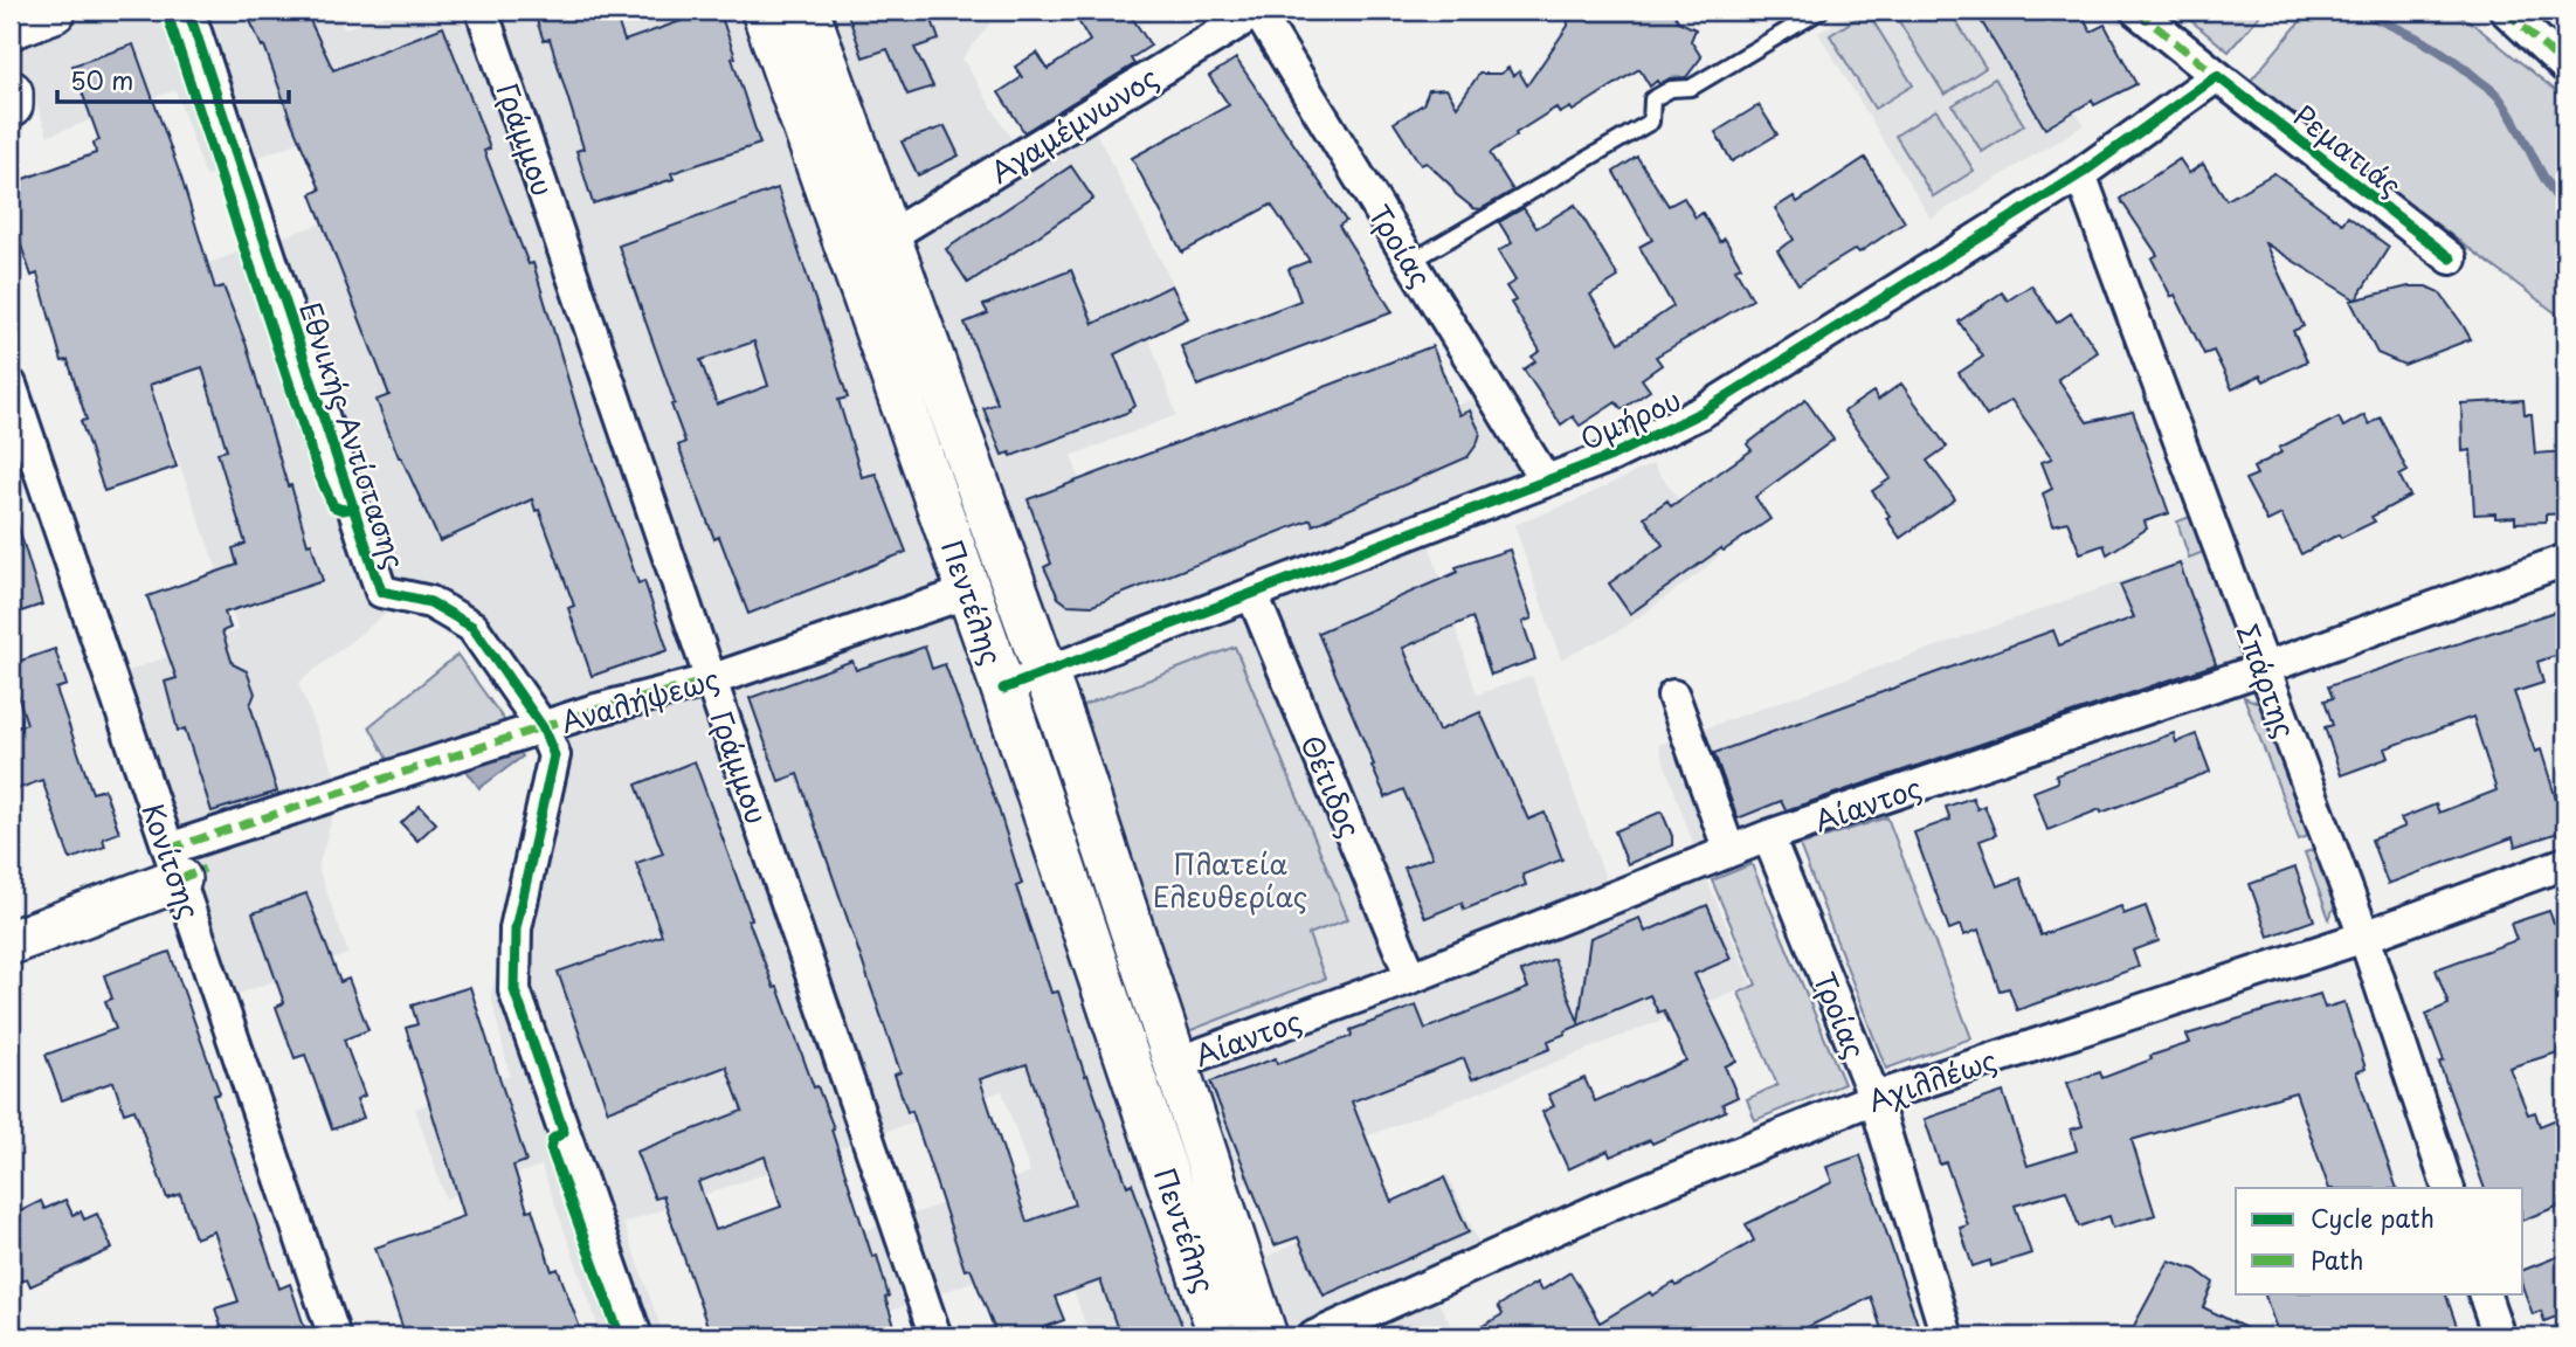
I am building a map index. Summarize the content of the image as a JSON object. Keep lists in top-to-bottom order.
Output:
{
  "streets": {
    "main road": ["Πεντέλης", "Αναλήψεως"],
    "street": [
      "Αγαμέμνωνος",
      "Γράμμου",
      "Ρεματιάς",
      "Τροίας",
      "Ομήρου",
      "Εθνικής Αντίστασης",
      "Σπάρτης",
      "Θέτιδος",
      "Αίαντος",
      "Κονίτσης",
      "Αχιλλέως"
    ]
  },
  "crossings": [
    ["Αγαμέμνωνος", "Τροίας"],
    ["Αγαμέμνωνος", "Πεντέλης"],
    ["Γράμμου", "Αναλήψεως"],
    ["Ρεματιάς", "Ομήρου"],
    ["Τροίας", "Ομήρου"],
    ["Τροίας", "Αίαντος"],
    ["Τροίας", "Αχιλλέως"],
    ["Ομήρου", "Πεντέλης"],
    ["Ομήρου", "Σπάρτης"],
    ["Ομήρου", "Θέτιδος"],
    ["Εθνικής Αντίστασης", "Αναλήψεως"],
    ["Πεντέλης", "Αναλήψεως"],
    ["Πεντέλης", "Αίαντος"],
    ["Σπάρτης", "Αίαντος"],
    ["Σπάρτης", "Αχιλλέως"],
    ["Αναλήψεως", "Κονίτσης"],
    ["Θέτιδος", "Αίαντος"]
  ],
  "parks": ["Πλατεία Ελευθερίας"],
  "legend": ["Cycle path", "Path"],
  "scale_bar": "50 m"
}
